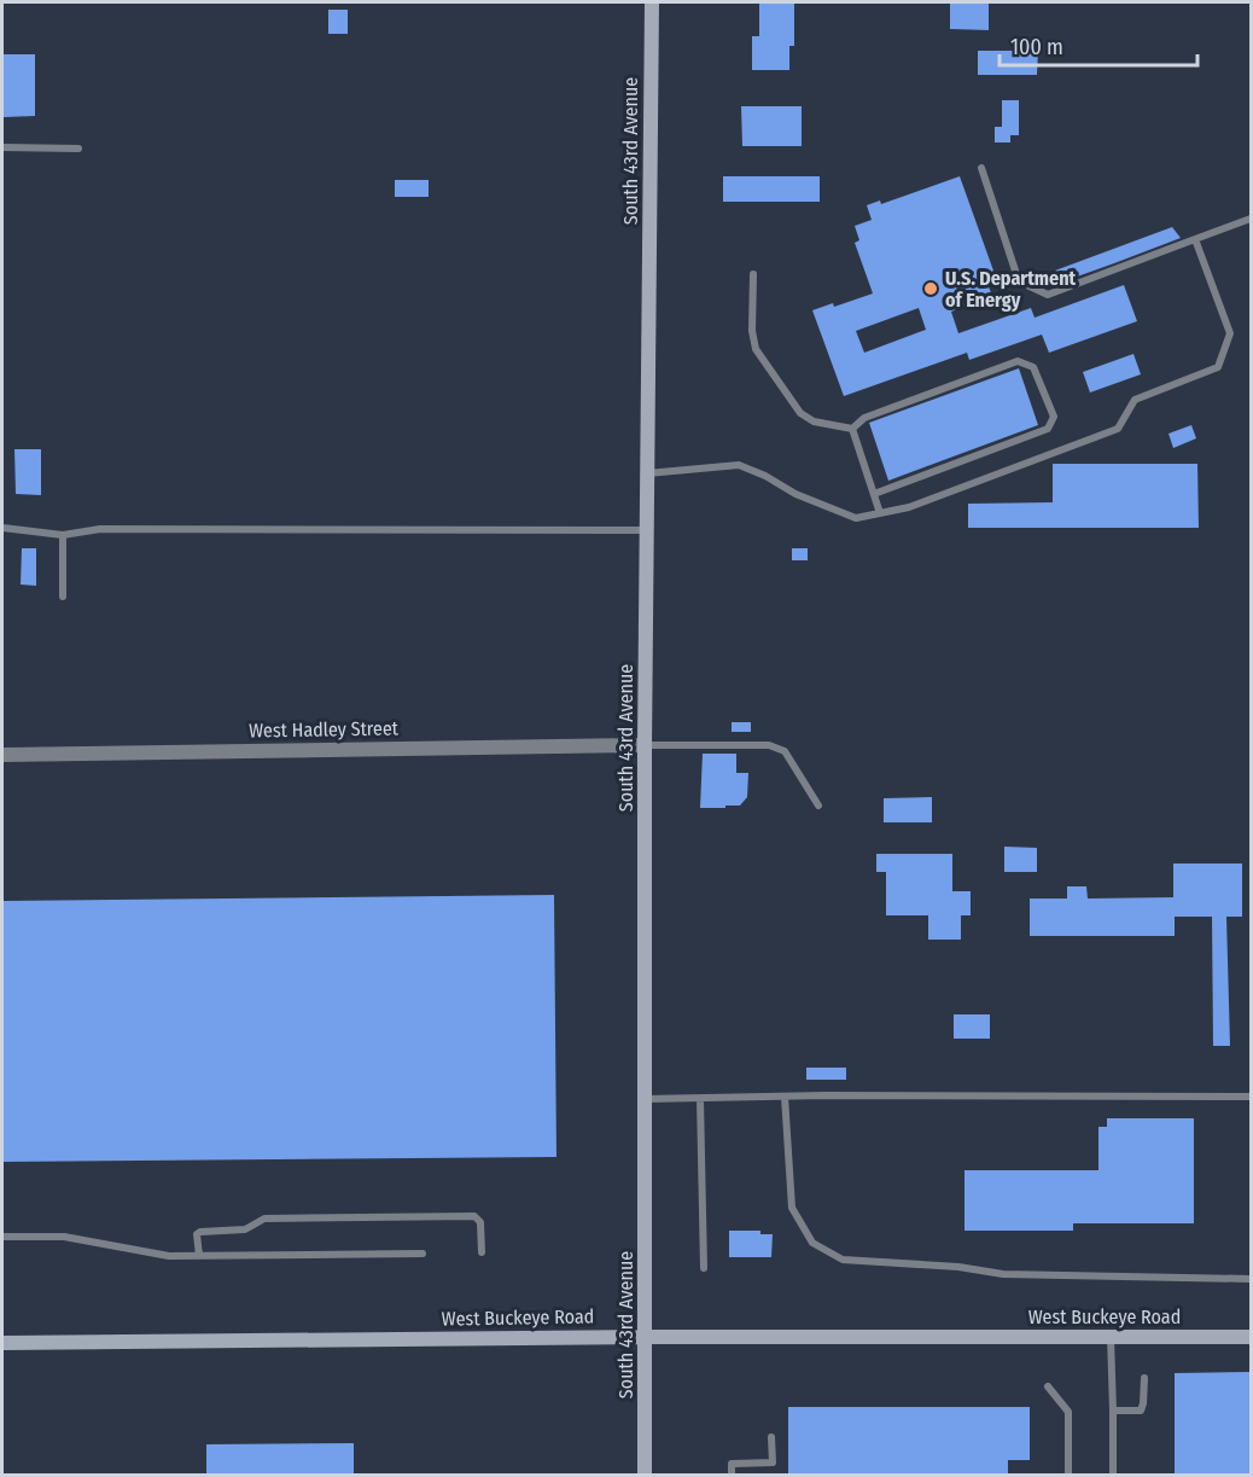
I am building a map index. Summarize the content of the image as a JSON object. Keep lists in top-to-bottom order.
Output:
{
  "streets": {
    "main road": ["South 43rd Avenue", "West Buckeye Road"],
    "street": ["West Hadley Street"]
  },
  "crossings": [
    ["South 43rd Avenue", "West Hadley Street"],
    ["South 43rd Avenue", "West Buckeye Road"]
  ],
  "places": ["U.S. Department of Energy"],
  "scale_bar": "100 m"
}
